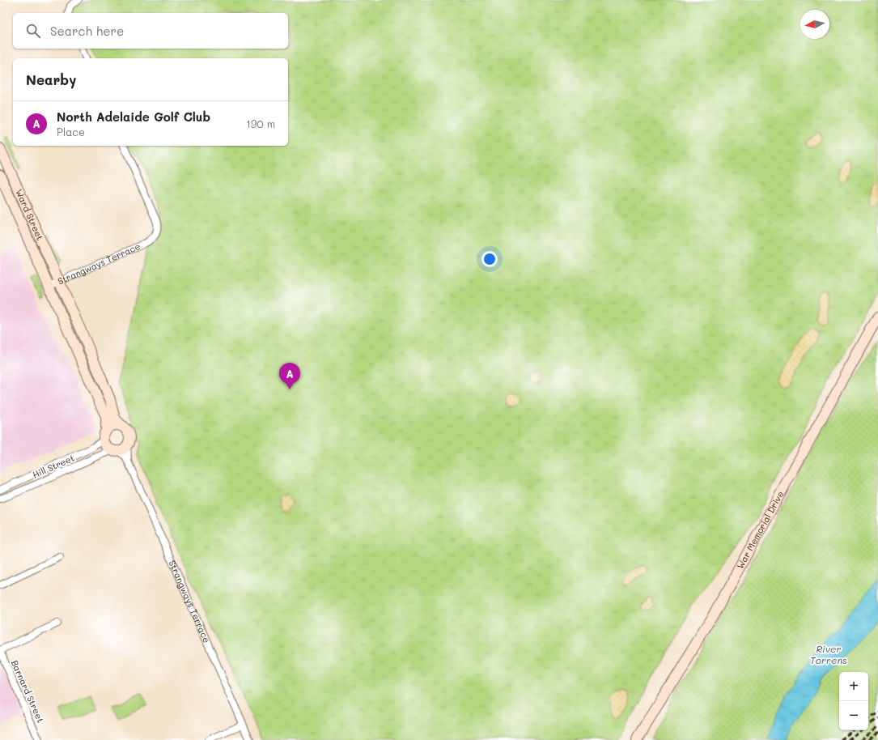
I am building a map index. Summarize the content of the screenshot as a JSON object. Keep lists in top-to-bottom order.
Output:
{
  "streets": {
    "street": [
      "Ward Street",
      "Strangways Terrace",
      "Hill Street",
      "War Memorial Drive",
      "Barnard Street"
    ]
  },
  "crossings": [
    ["Ward Street", "Strangways Terrace"],
    ["Strangways Terrace", "Hill Street"]
  ],
  "water": ["River Torrens"],
  "north": "left",
  "page": {
    "search": "Search here",
    "heading": "Nearby",
    "list": [
      {
        "mark": "A",
        "name": "North Adelaide Golf Club",
        "note": "Place",
        "value": "190 m"
      }
    ],
    "pins": "A",
    "map_buttons": ["+", "−"]
  }
}
